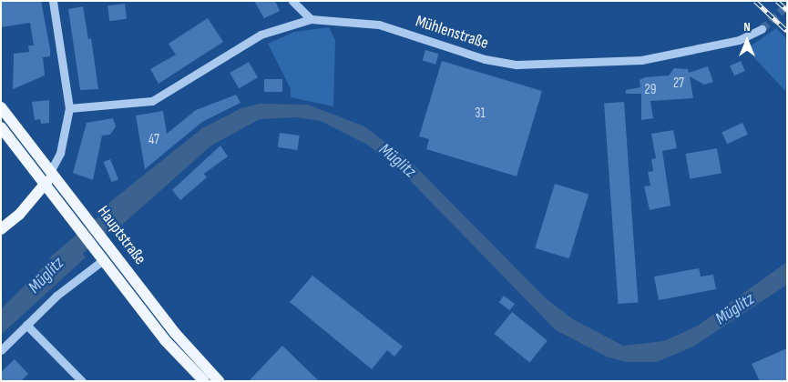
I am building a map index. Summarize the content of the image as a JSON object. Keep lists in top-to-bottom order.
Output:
{
  "streets": {
    "main road": ["Hauptstraße"],
    "street": ["Mühlenstraße"]
  },
  "water": ["Müglitz"],
  "house_numbers": [
    "27",
    "29",
    "31",
    "47"
  ],
  "north": "top"
}
